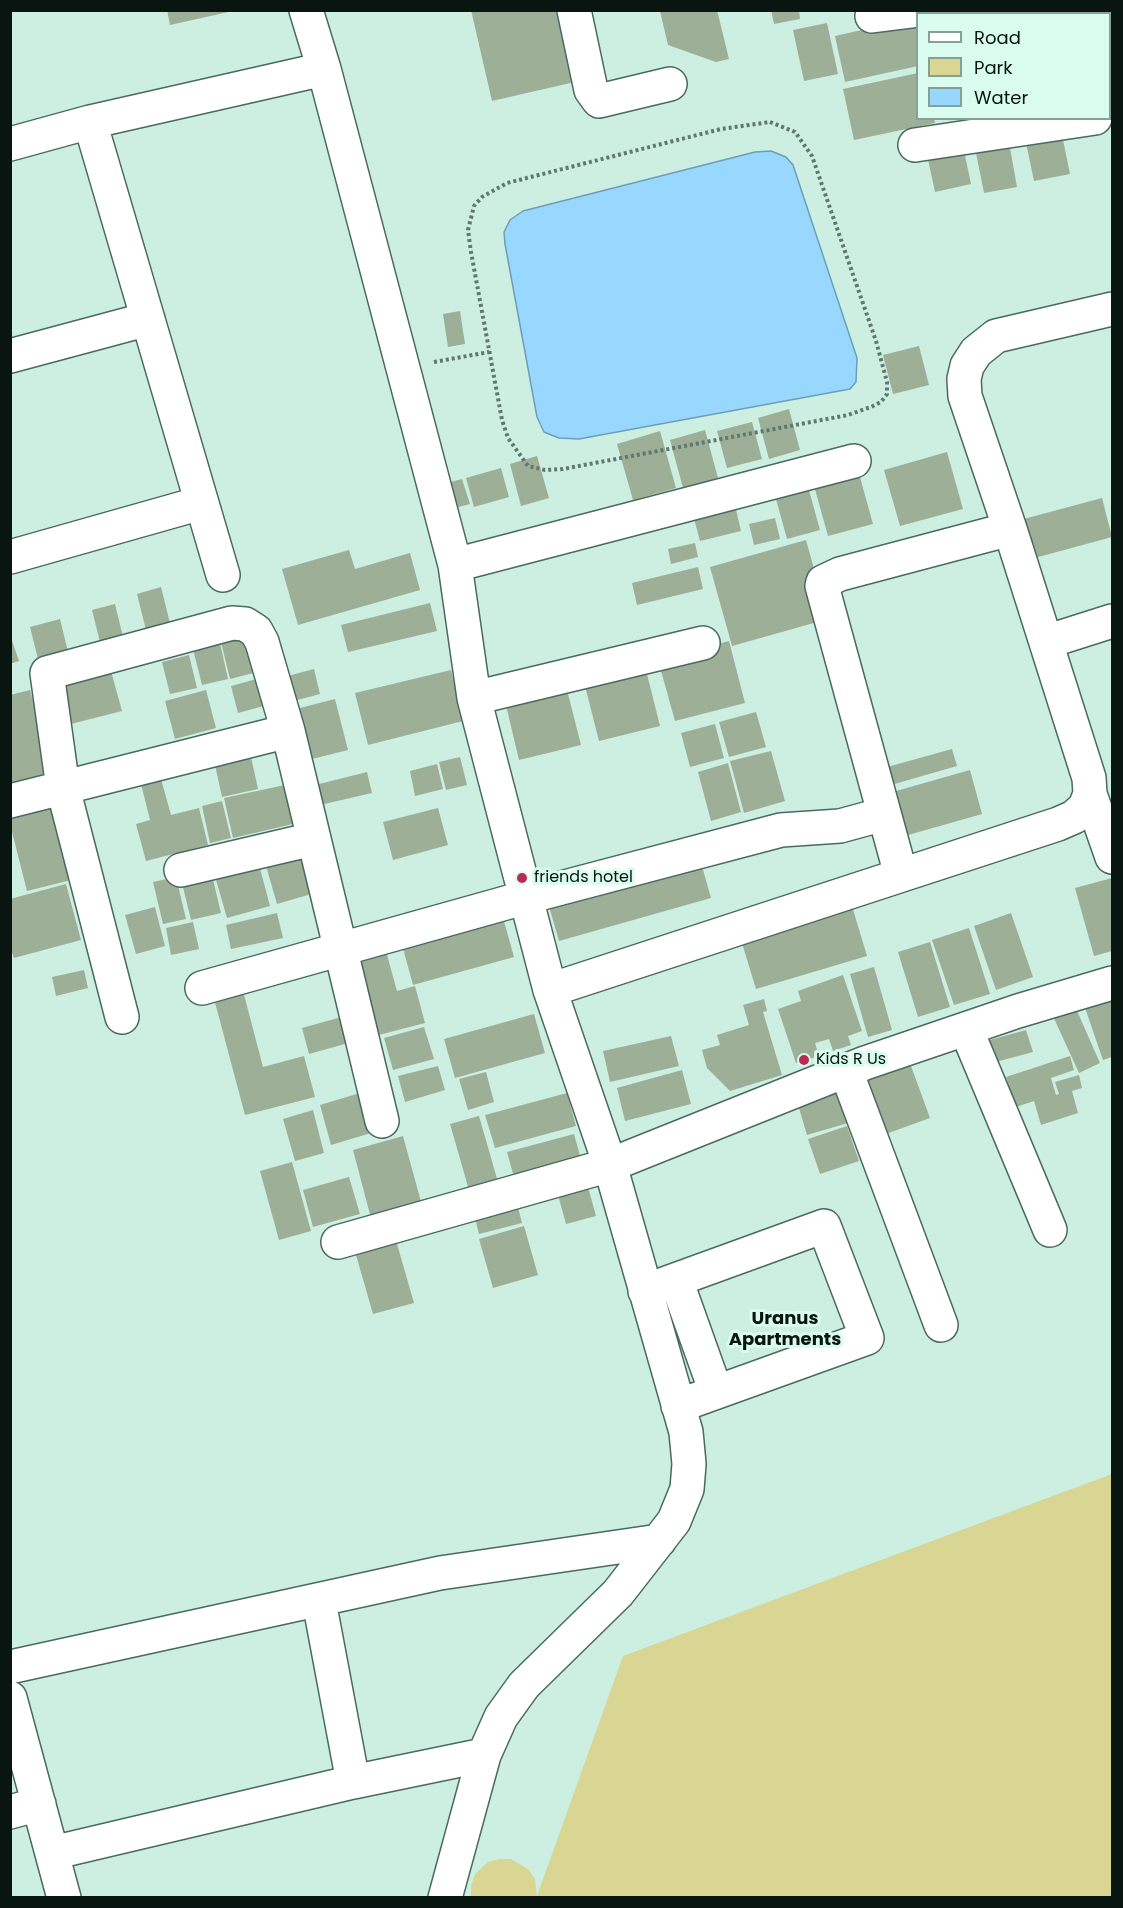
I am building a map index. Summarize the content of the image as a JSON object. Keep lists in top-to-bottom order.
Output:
{
  "districts": ["Uranus Apartments"],
  "places": ["friends hotel", "Kids R Us"],
  "legend": ["Road", "Park", "Water"]
}
